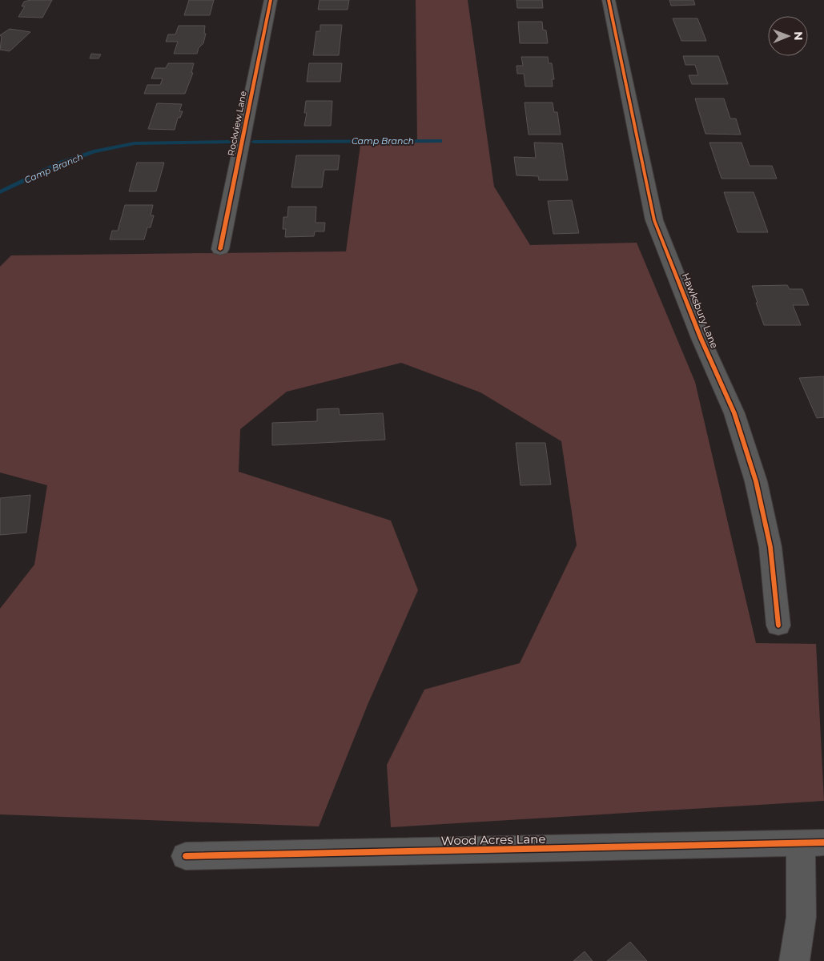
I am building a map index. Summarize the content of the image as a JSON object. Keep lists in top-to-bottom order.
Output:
{
  "streets": {
    "street": ["Rockview Lane", "Hawksbury Lane", "Wood Acres Lane"]
  },
  "water": ["Camp Branch"],
  "north": "right"
}
